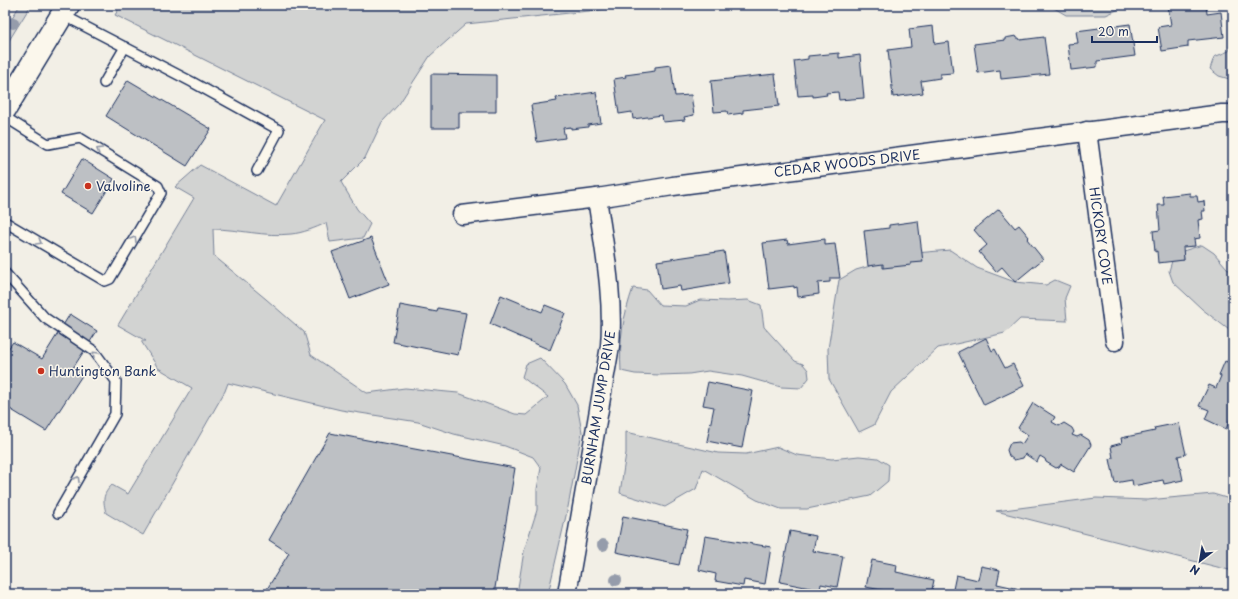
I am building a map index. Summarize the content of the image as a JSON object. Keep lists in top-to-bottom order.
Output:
{
  "streets": {
    "street": ["CEDAR WOODS DRIVE", "HICKORY COVE", "BURNHAM JUMP DRIVE"]
  },
  "crossings": [
    ["CEDAR WOODS DRIVE", "HICKORY COVE"],
    ["CEDAR WOODS DRIVE", "BURNHAM JUMP DRIVE"]
  ],
  "places": ["Valvoline", "Huntington Bank"],
  "scale_bar": "20 m",
  "north": "bottom left"
}
